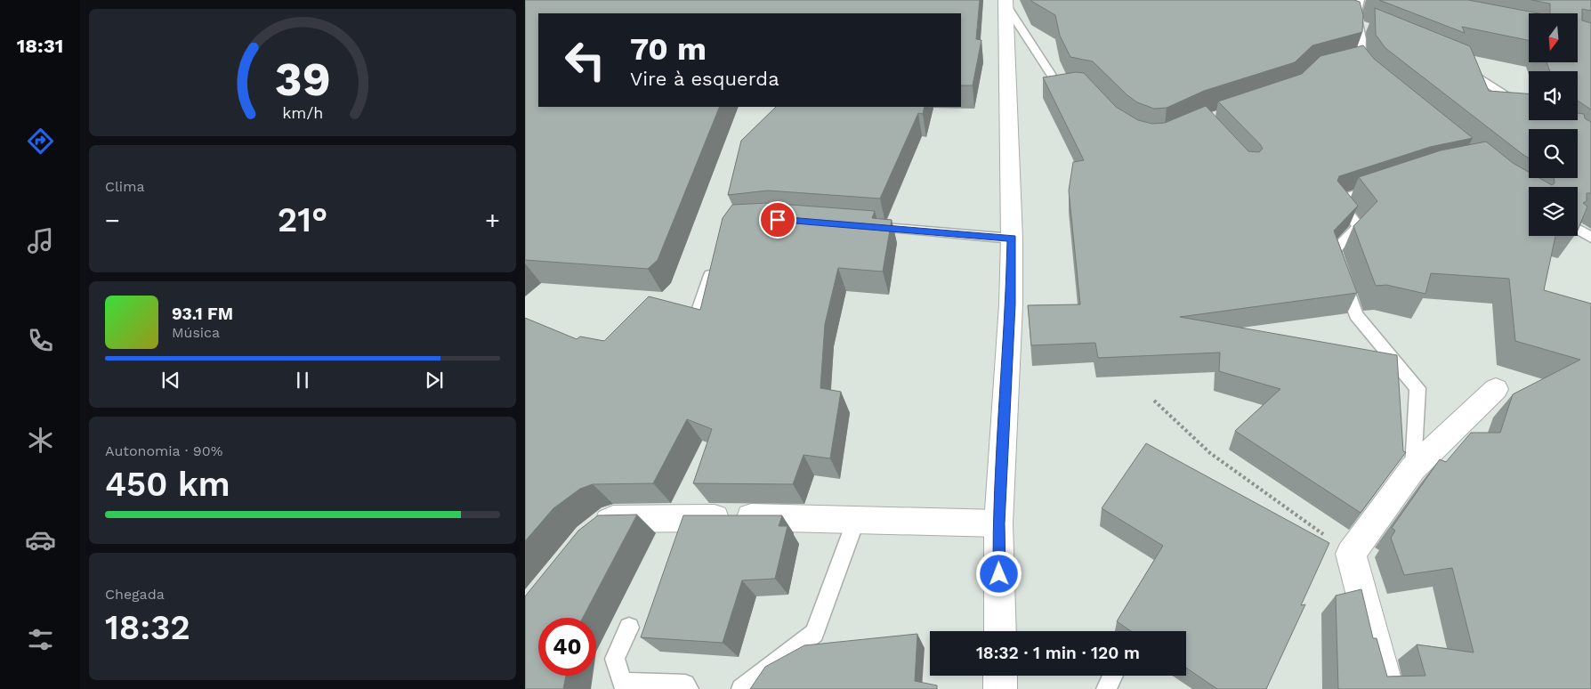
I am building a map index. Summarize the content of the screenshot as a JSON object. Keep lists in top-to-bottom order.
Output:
{
  "north": "bottom",
  "page": {
    "tabs": "18:31",
    "turn": ["70 m", "Vire à esquerda"],
    "tile": [
      "Clima",
      ["Autonomia · 90%", "450 km"],
      ["Chegada", "18:32"]
    ],
    "heat": ["−", "21°", "+"],
    "song": ["93.1 FM", "Música"],
    "limit": "40",
    "trip": "18:32 · 1 min · 120 m",
    "gauge": ["39", "km/h"]
  }
}
